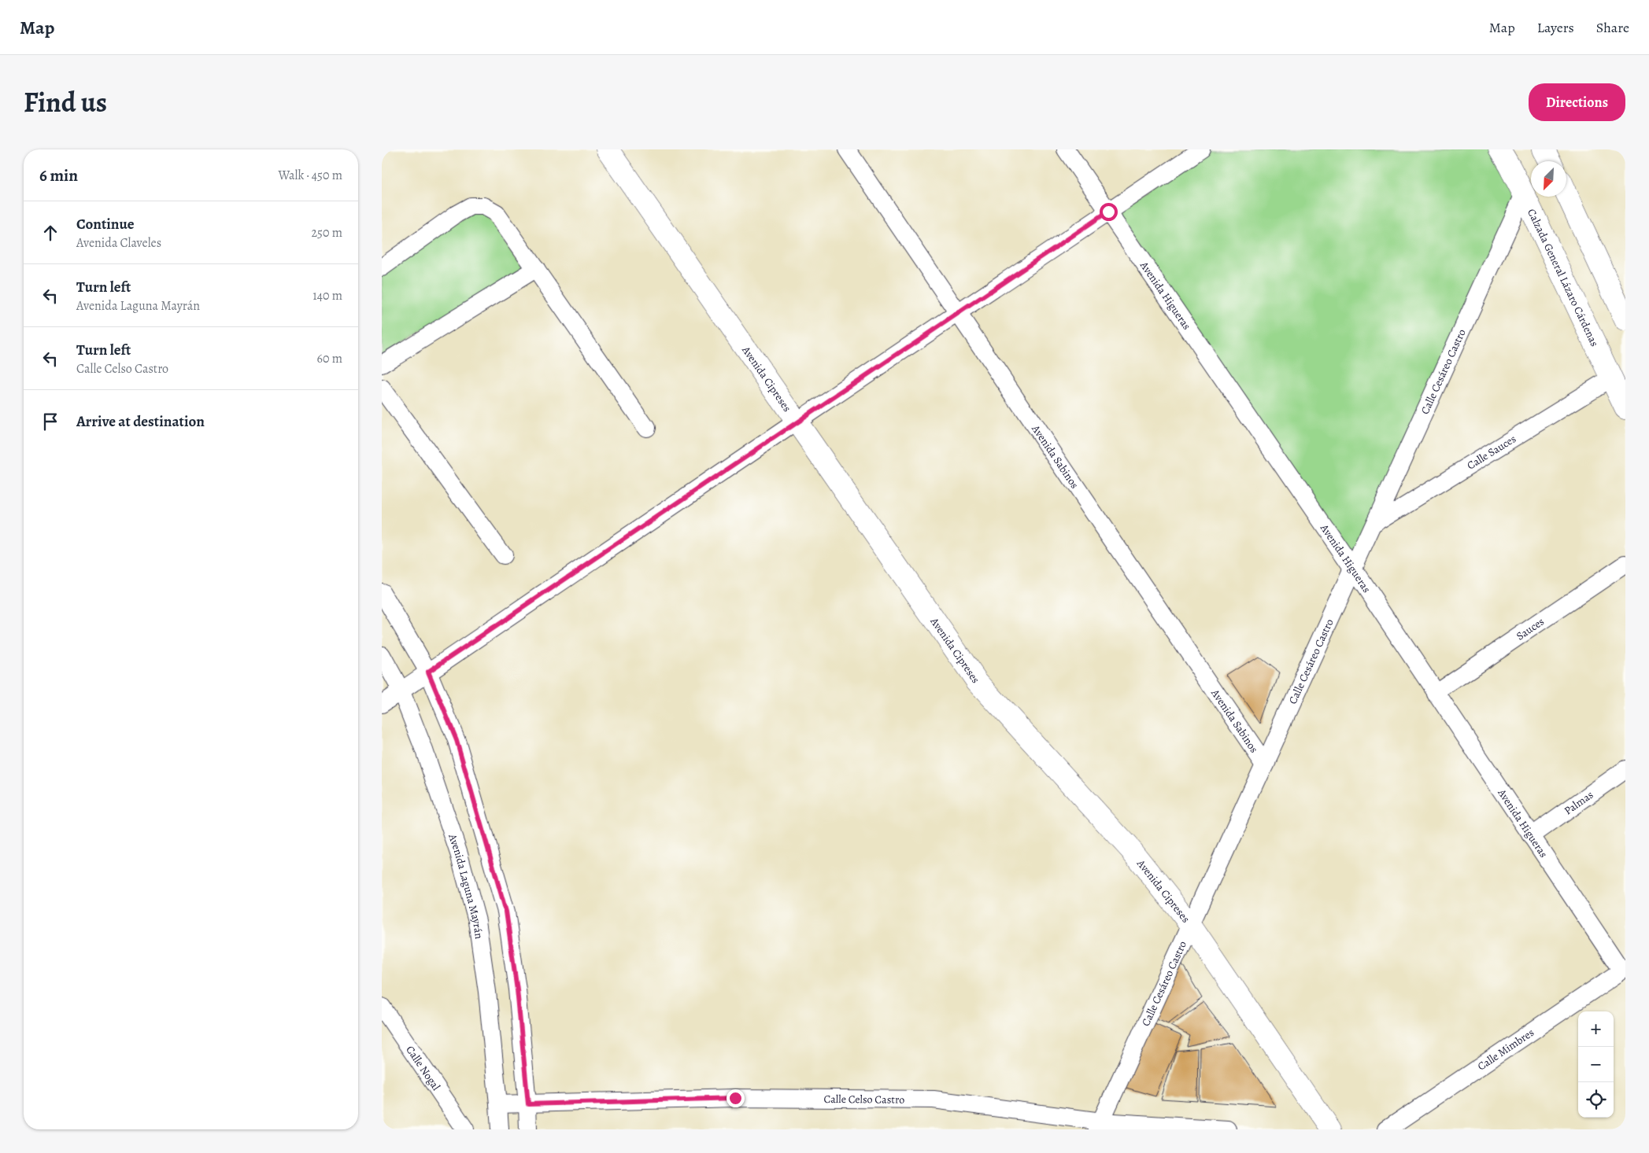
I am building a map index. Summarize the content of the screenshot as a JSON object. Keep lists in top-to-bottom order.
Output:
{
  "streets": {
    "street": [
      "Calzada General Lázaro Cárdenas",
      "Avenida Higueras",
      "Calle Cesáreo Castro",
      "Avenida Cipreses",
      "Calle Sauces",
      "Avenida Sabinos",
      "Sauces",
      "Palmas",
      "Avenida Laguna Mayrán",
      "Calle Mimbres",
      "Calle Nogal",
      "Calle Celso Castro"
    ]
  },
  "crossings": [
    ["Calzada General Lázaro Cárdenas", "Calle Cesáreo Castro"],
    ["Calzada General Lázaro Cárdenas", "Calle Sauces"],
    ["Avenida Higueras", "Calle Cesáreo Castro"],
    ["Avenida Higueras", "Sauces"],
    ["Avenida Higueras", "Palmas"],
    ["Avenida Higueras", "Calle Mimbres"],
    ["Calle Cesáreo Castro", "Avenida Cipreses"],
    ["Calle Cesáreo Castro", "Calle Sauces"],
    ["Calle Cesáreo Castro", "Avenida Sabinos"],
    ["Calle Cesáreo Castro", "Calle Celso Castro"],
    ["Avenida Laguna Mayrán", "Calle Celso Castro"]
  ],
  "north": "bottom left",
  "page": {
    "header": "Map",
    "nav": ["Map", "Layers", "Share"],
    "title": "Find us",
    "buttons": "Directions",
    "heading": ["6 min", "Walk · 450 m"],
    "list": [
      ["Continue", "Avenida Claveles", "250 m"],
      ["Turn left", "Avenida Laguna Mayrán", "140 m"],
      ["Turn left", "Calle Celso Castro", "60 m"],
      "Arrive at destination"
    ],
    "map_buttons": ["+", "−"]
  }
}
